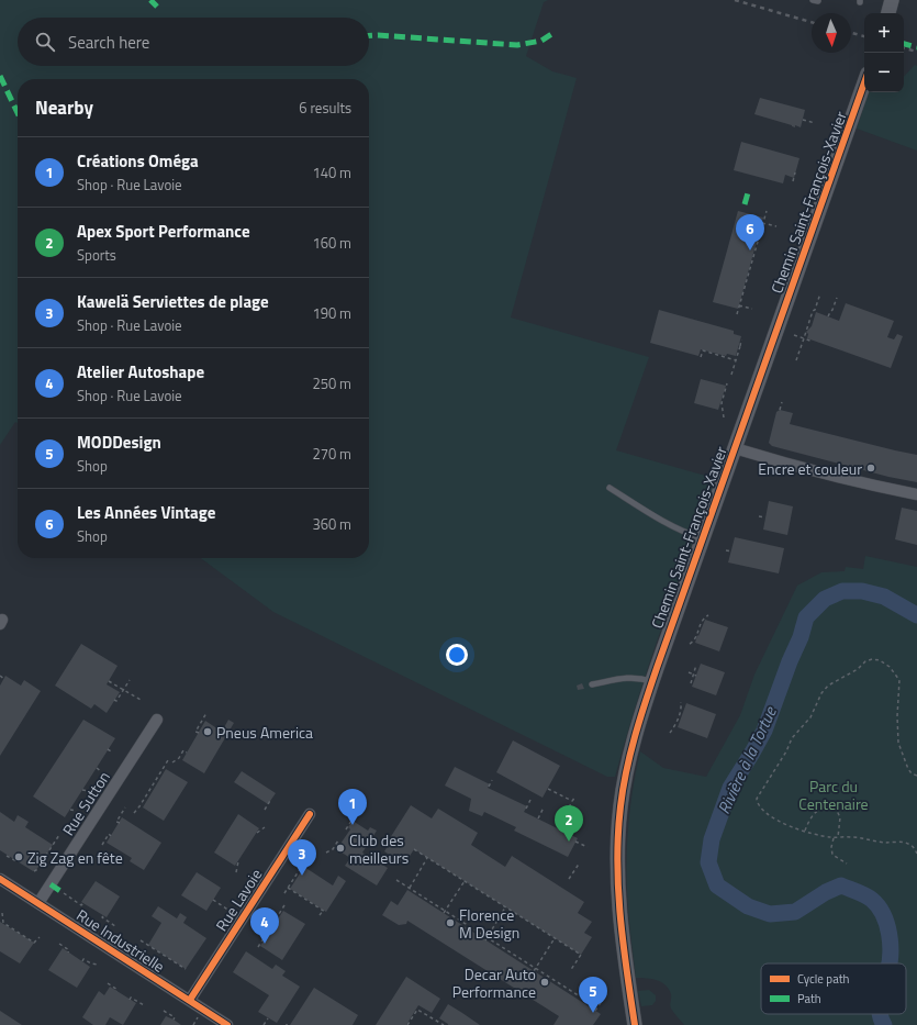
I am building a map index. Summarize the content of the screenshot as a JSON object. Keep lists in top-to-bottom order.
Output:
{
  "streets": {
    "street": [
      "Chemin Saint-François-Xavier",
      "Rue Sutton",
      "Rue Lavoie",
      "Rue Industrielle"
    ]
  },
  "crossings": [
    ["Rue Sutton", "Rue Industrielle"],
    ["Rue Lavoie", "Rue Industrielle"]
  ],
  "water": ["Rivière à la Tortue"],
  "parks": ["Parc du Centenaire"],
  "places": [
    "Encre et couleur",
    "Pneus America",
    "Club des meilleurs",
    "Zig Zag en fête",
    "Florence M Design",
    "Decar Auto Performance"
  ],
  "legend": ["Cycle path", "Path"],
  "north": "bottom",
  "page": {
    "map_buttons": ["+", "−"],
    "search": "Search here",
    "heading": ["Nearby", "6 results"],
    "list": [
      {
        "mark": "1",
        "name": "Créations Oméga",
        "note": "Shop · Rue Lavoie",
        "value": "140 m"
      },
      {
        "mark": "2",
        "name": "Apex Sport Performance",
        "note": "Sports",
        "value": "160 m"
      },
      {
        "mark": "3",
        "name": "Kawelä Serviettes de plage",
        "note": "Shop · Rue Lavoie",
        "value": "190 m"
      },
      {
        "mark": "4",
        "name": "Atelier Autoshape",
        "note": "Shop · Rue Lavoie",
        "value": "250 m"
      },
      {
        "mark": "5",
        "name": "MODDesign",
        "note": "Shop",
        "value": "270 m"
      },
      {
        "mark": "6",
        "name": "Les Années Vintage",
        "note": "Shop",
        "value": "360 m"
      }
    ],
    "pins": [
      "6",
      "1",
      "2",
      "3",
      "4",
      "5"
    ]
  }
}
